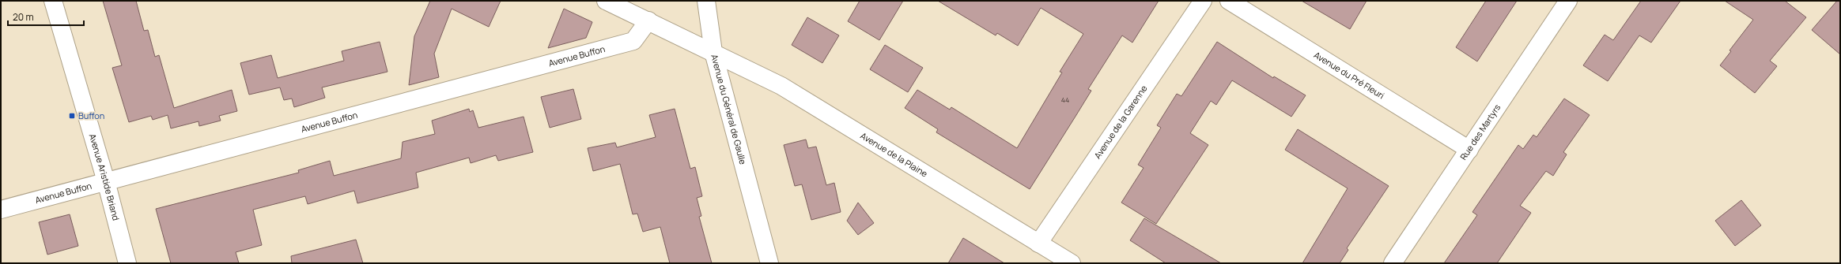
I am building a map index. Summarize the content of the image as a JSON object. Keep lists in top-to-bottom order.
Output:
{
  "streets": {
    "street": [
      "Avenue Buffon",
      "Avenue du Pré Fleuri",
      "Avenue du Général de Gaulle",
      "Avenue de la Garenne",
      "Rue des Martyrs",
      "Avenue de la Plaine",
      "Avenue Aristide Briand"
    ]
  },
  "crossings": [
    ["Avenue Buffon", "Avenue du Général de Gaulle"],
    ["Avenue Buffon", "Avenue Aristide Briand"],
    ["Avenue du Pré Fleuri", "Rue des Martyrs"],
    ["Avenue du Général de Gaulle", "Avenue de la Plaine"],
    ["Avenue de la Garenne", "Avenue de la Plaine"]
  ],
  "places": {
    "transit": ["Buffon"]
  },
  "house_numbers": ["44"],
  "scale_bar": "20 m"
}
